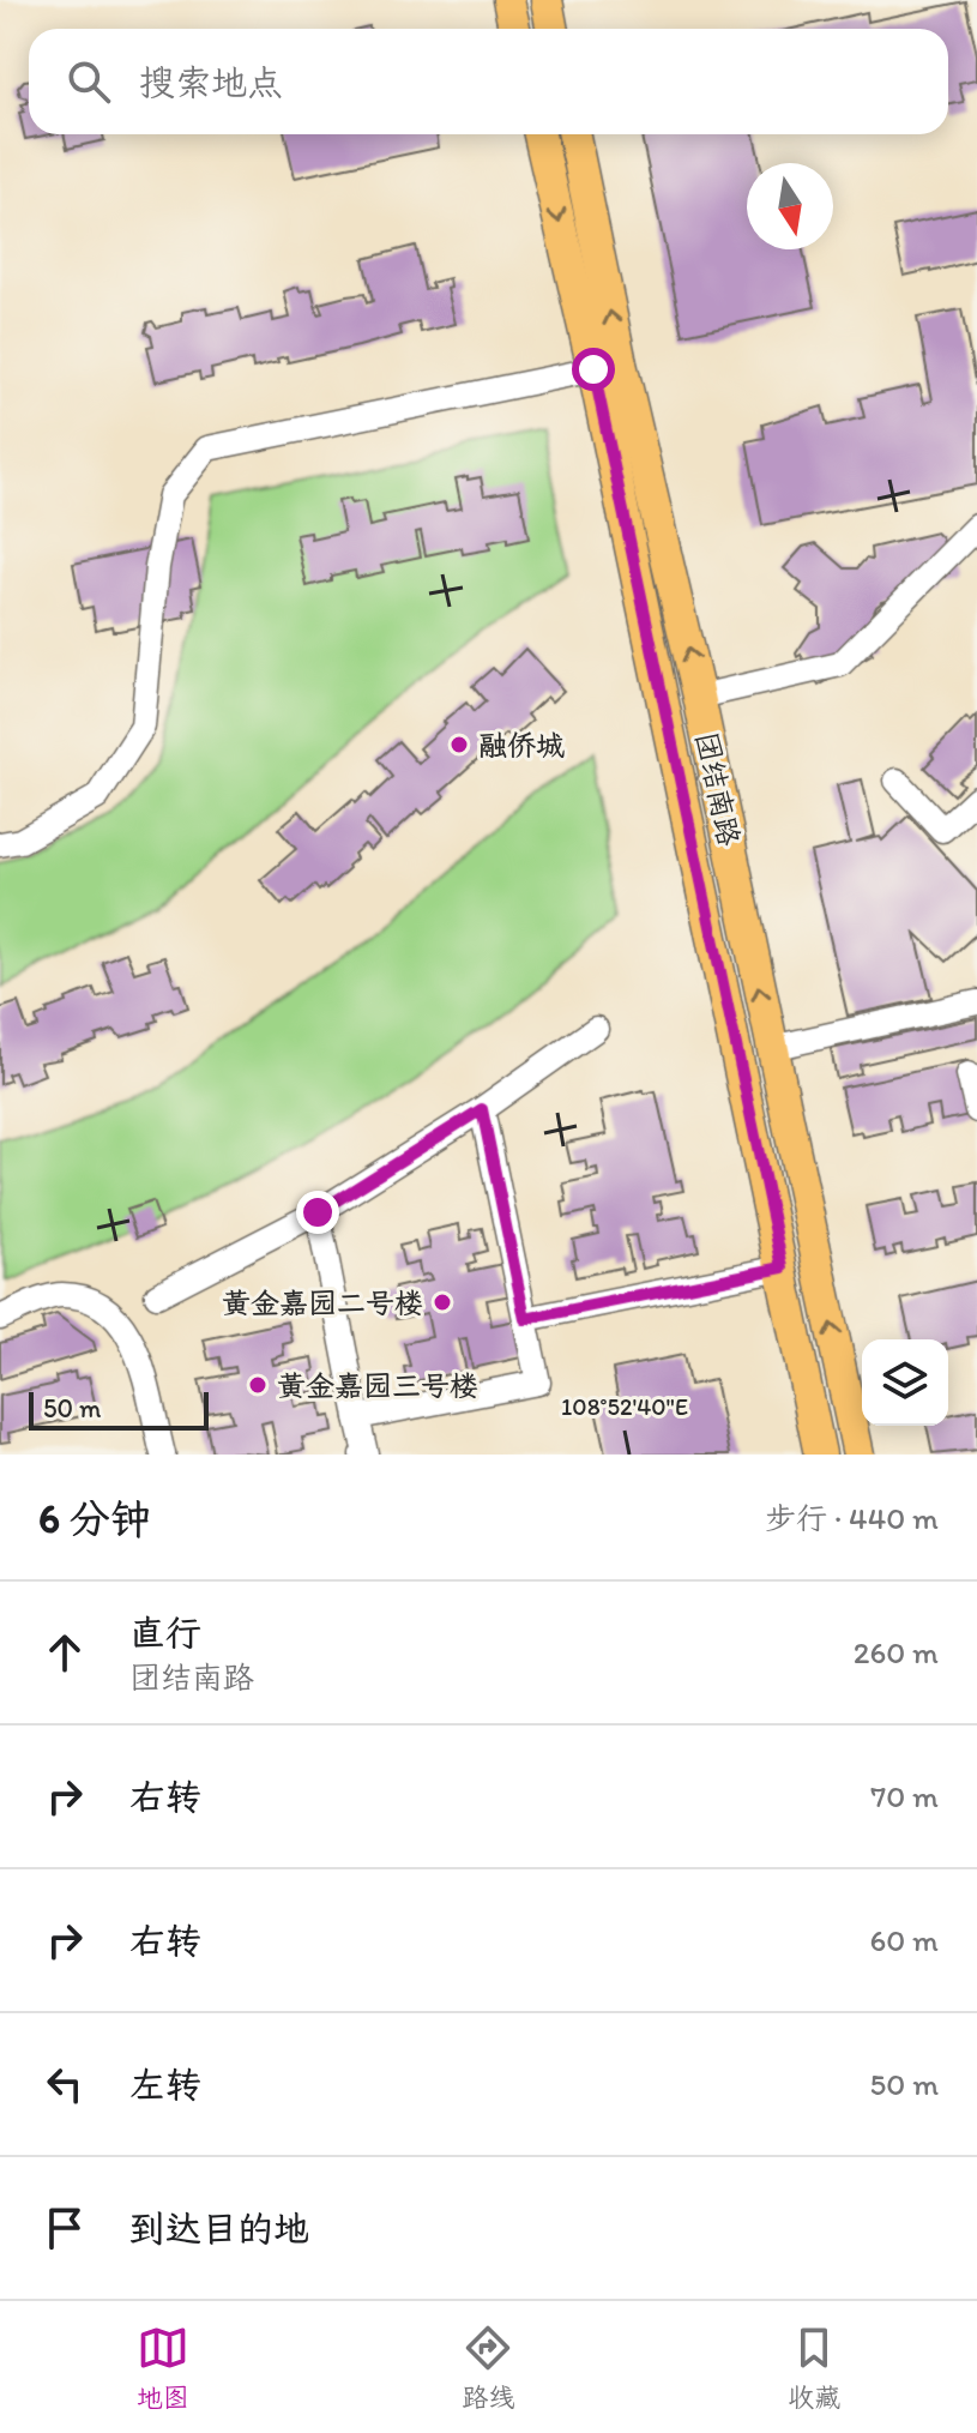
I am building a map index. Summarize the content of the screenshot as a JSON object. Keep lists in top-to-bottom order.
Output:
{
  "streets": {
    "main road": ["团结南路"]
  },
  "places": ["融侨城", "黄金嘉园二号楼", "黄金嘉园三号楼"],
  "scale_bar": "50 m",
  "north": "bottom",
  "page": {
    "search": "搜索地点",
    "scale": "50 m",
    "heading": ["6 分钟", "步行 · 440 m"],
    "list": [
      ["直行", "团结南路", "260 m"],
      ["右转", "70 m"],
      ["右转", "60 m"],
      ["左转", "50 m"],
      "到达目的地"
    ],
    "nav": ["地图", "路线", "收藏"]
  },
  "coordinates": ["108°52'40\"E"]
}
